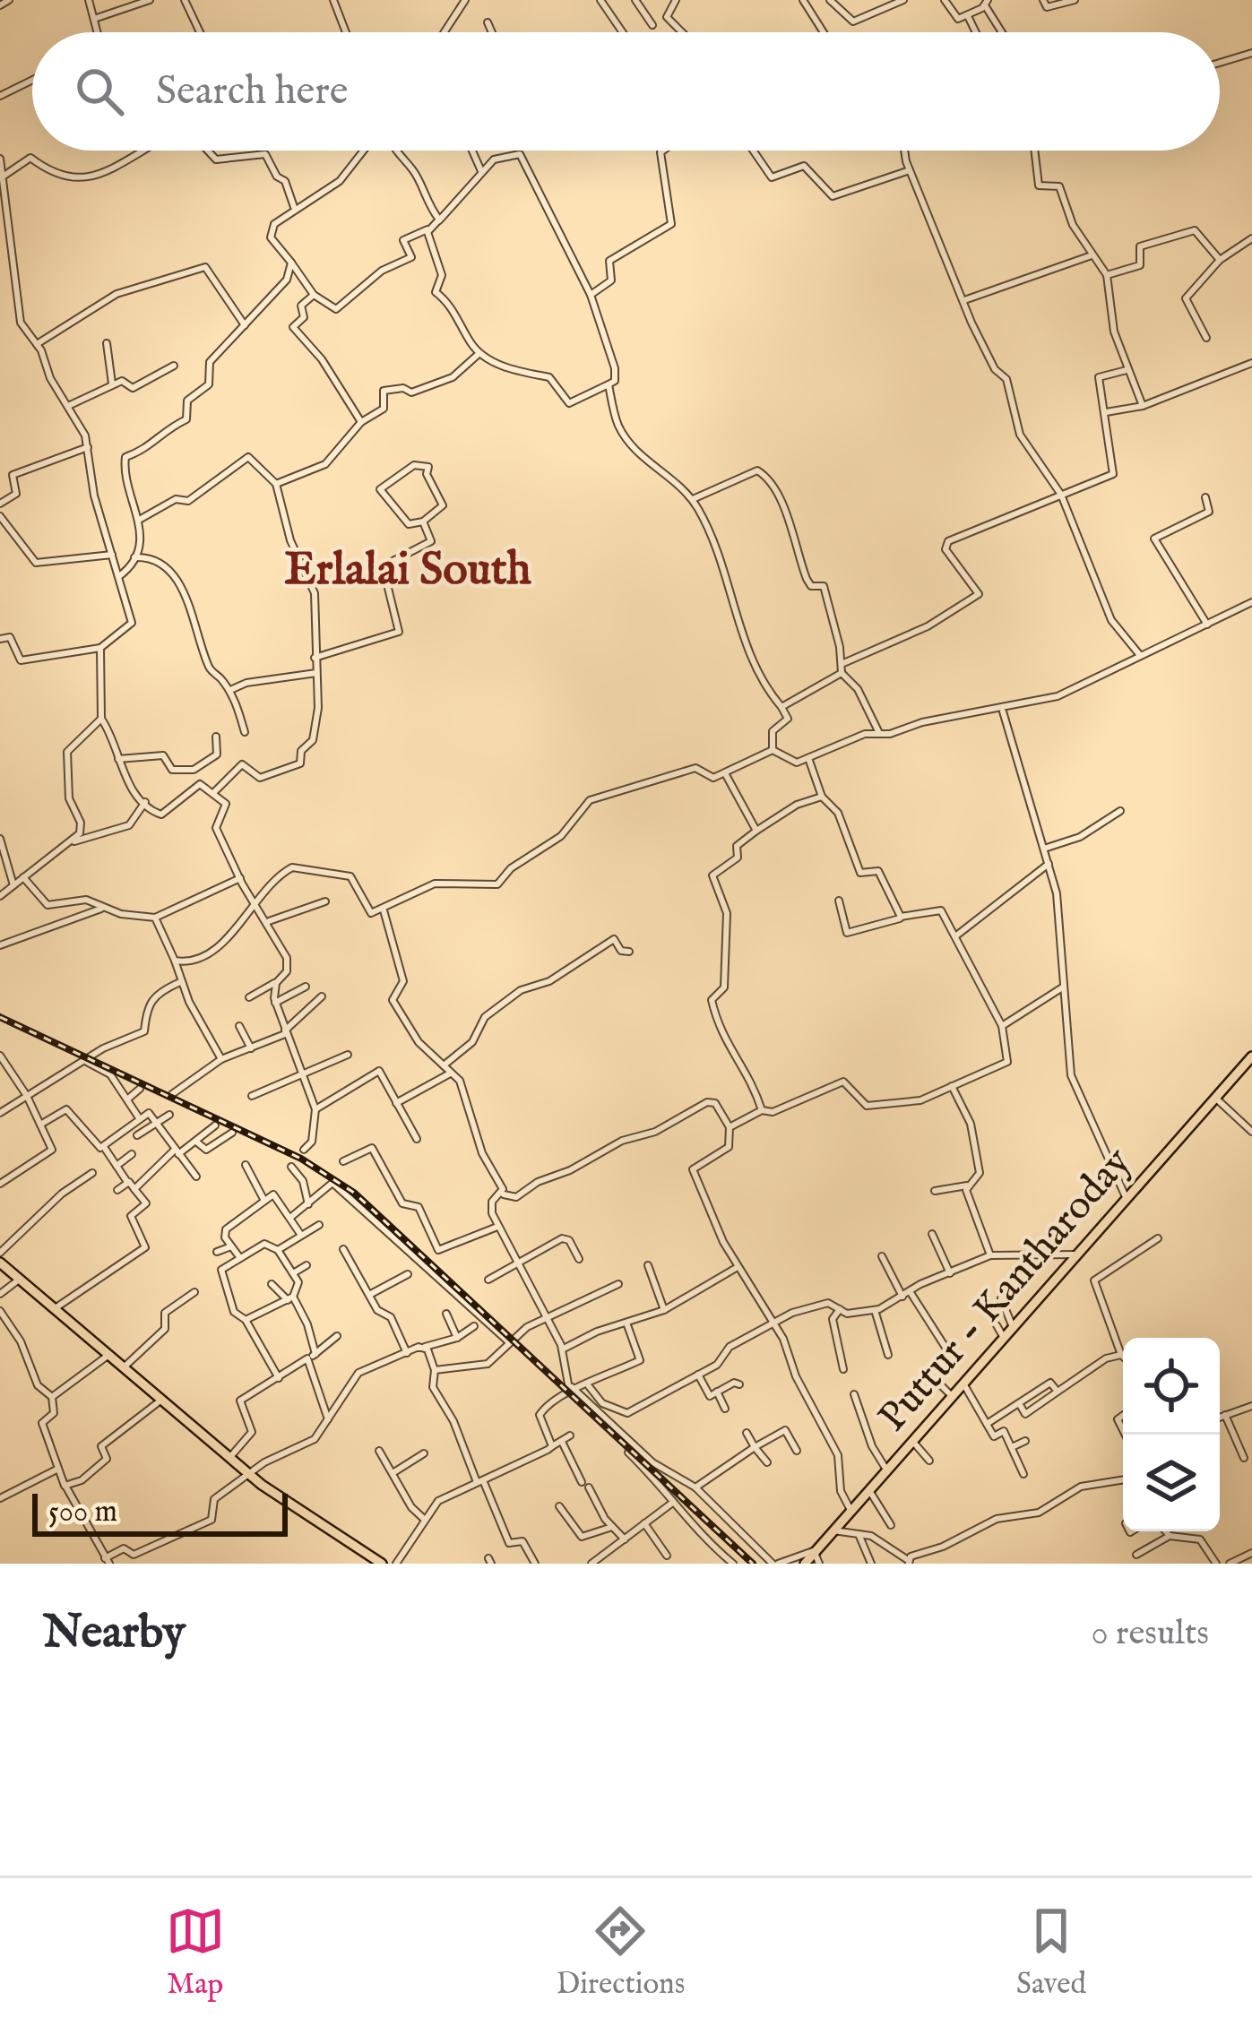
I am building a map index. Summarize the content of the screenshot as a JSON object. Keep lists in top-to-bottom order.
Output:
{
  "streets": {
    "main road": ["Puttur - Kantharoday"]
  },
  "districts": ["Erlalai South"],
  "scale_bar": "500 m",
  "page": {
    "search": "Search here",
    "scale": "500 m",
    "heading": ["Nearby", "0 results"],
    "nav": ["Map", "Directions", "Saved"]
  }
}
